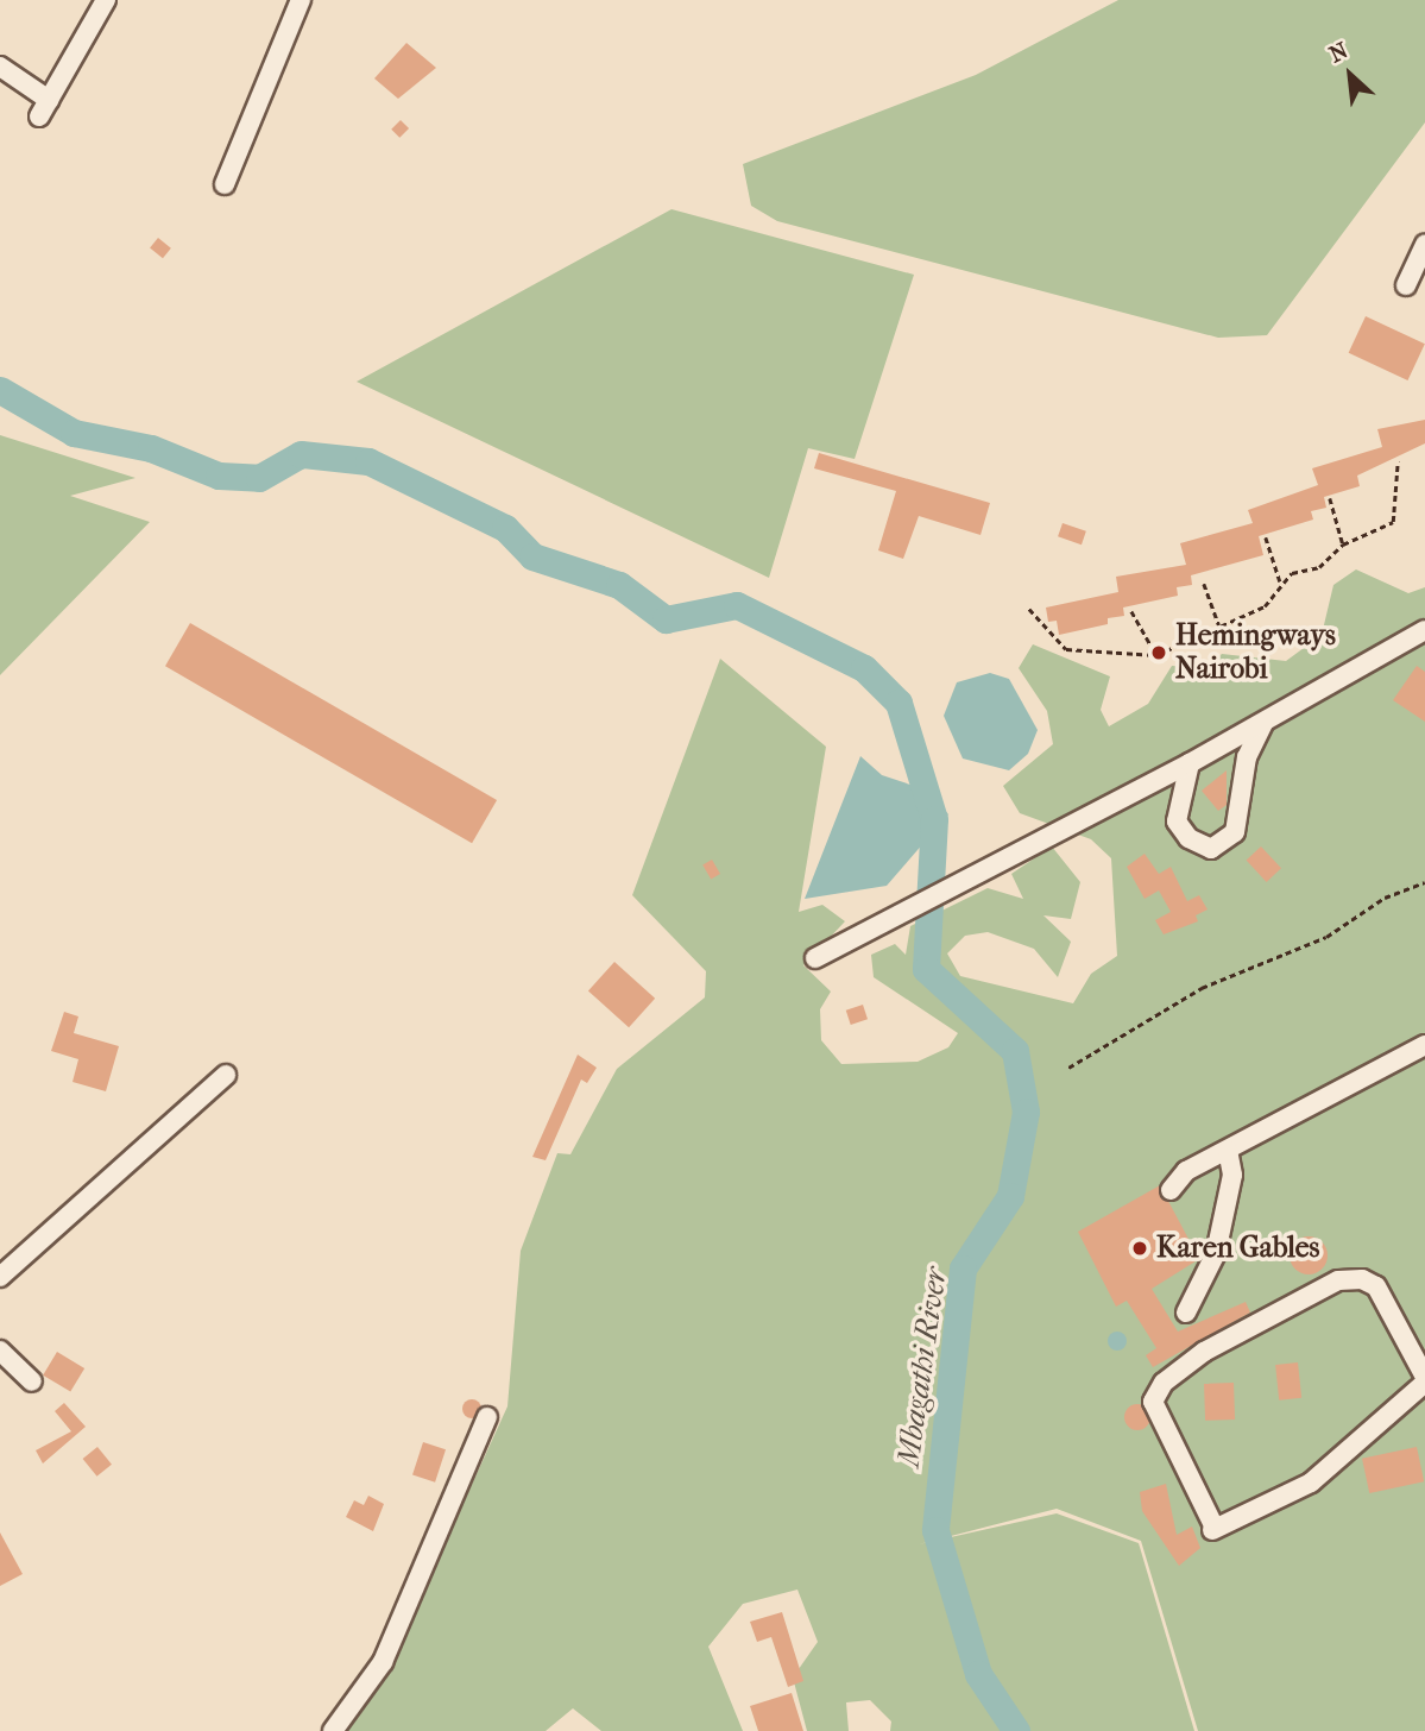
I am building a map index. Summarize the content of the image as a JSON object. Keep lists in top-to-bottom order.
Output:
{
  "water": ["Mbagathi River"],
  "places": ["Hemingways Nairobi", "Karen Gables"],
  "north": "top left"
}
